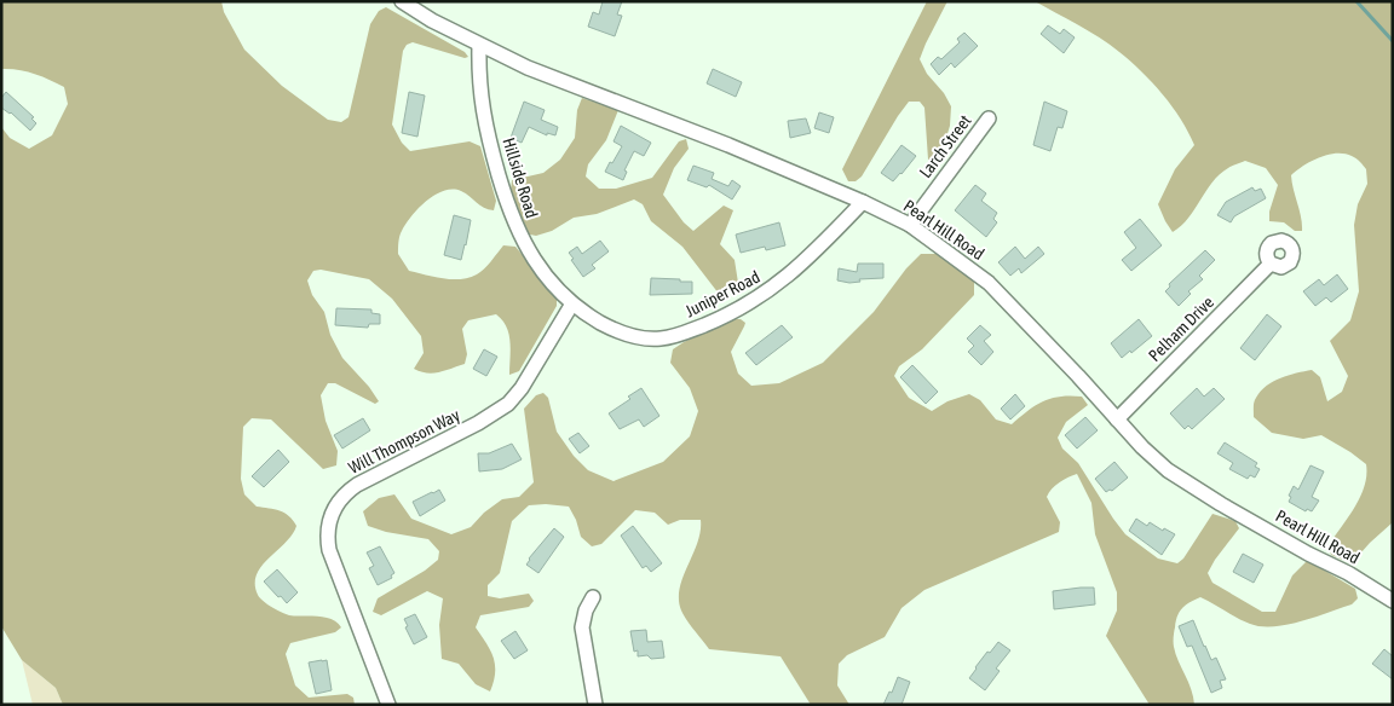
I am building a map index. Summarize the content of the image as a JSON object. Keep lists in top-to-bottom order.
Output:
{
  "streets": {
    "street": [
      "Larch Street",
      "Hillside Road",
      "Pearl Hill Road",
      "Juniper Road",
      "Pelham Drive",
      "Will Thompson Way"
    ]
  },
  "crossings": [
    ["Larch Street", "Pearl Hill Road"],
    ["Hillside Road", "Pearl Hill Road"],
    ["Hillside Road", "Juniper Road"],
    ["Hillside Road", "Will Thompson Way"],
    ["Pearl Hill Road", "Juniper Road"],
    ["Pearl Hill Road", "Pelham Drive"],
    ["Juniper Road", "Will Thompson Way"]
  ]
}
